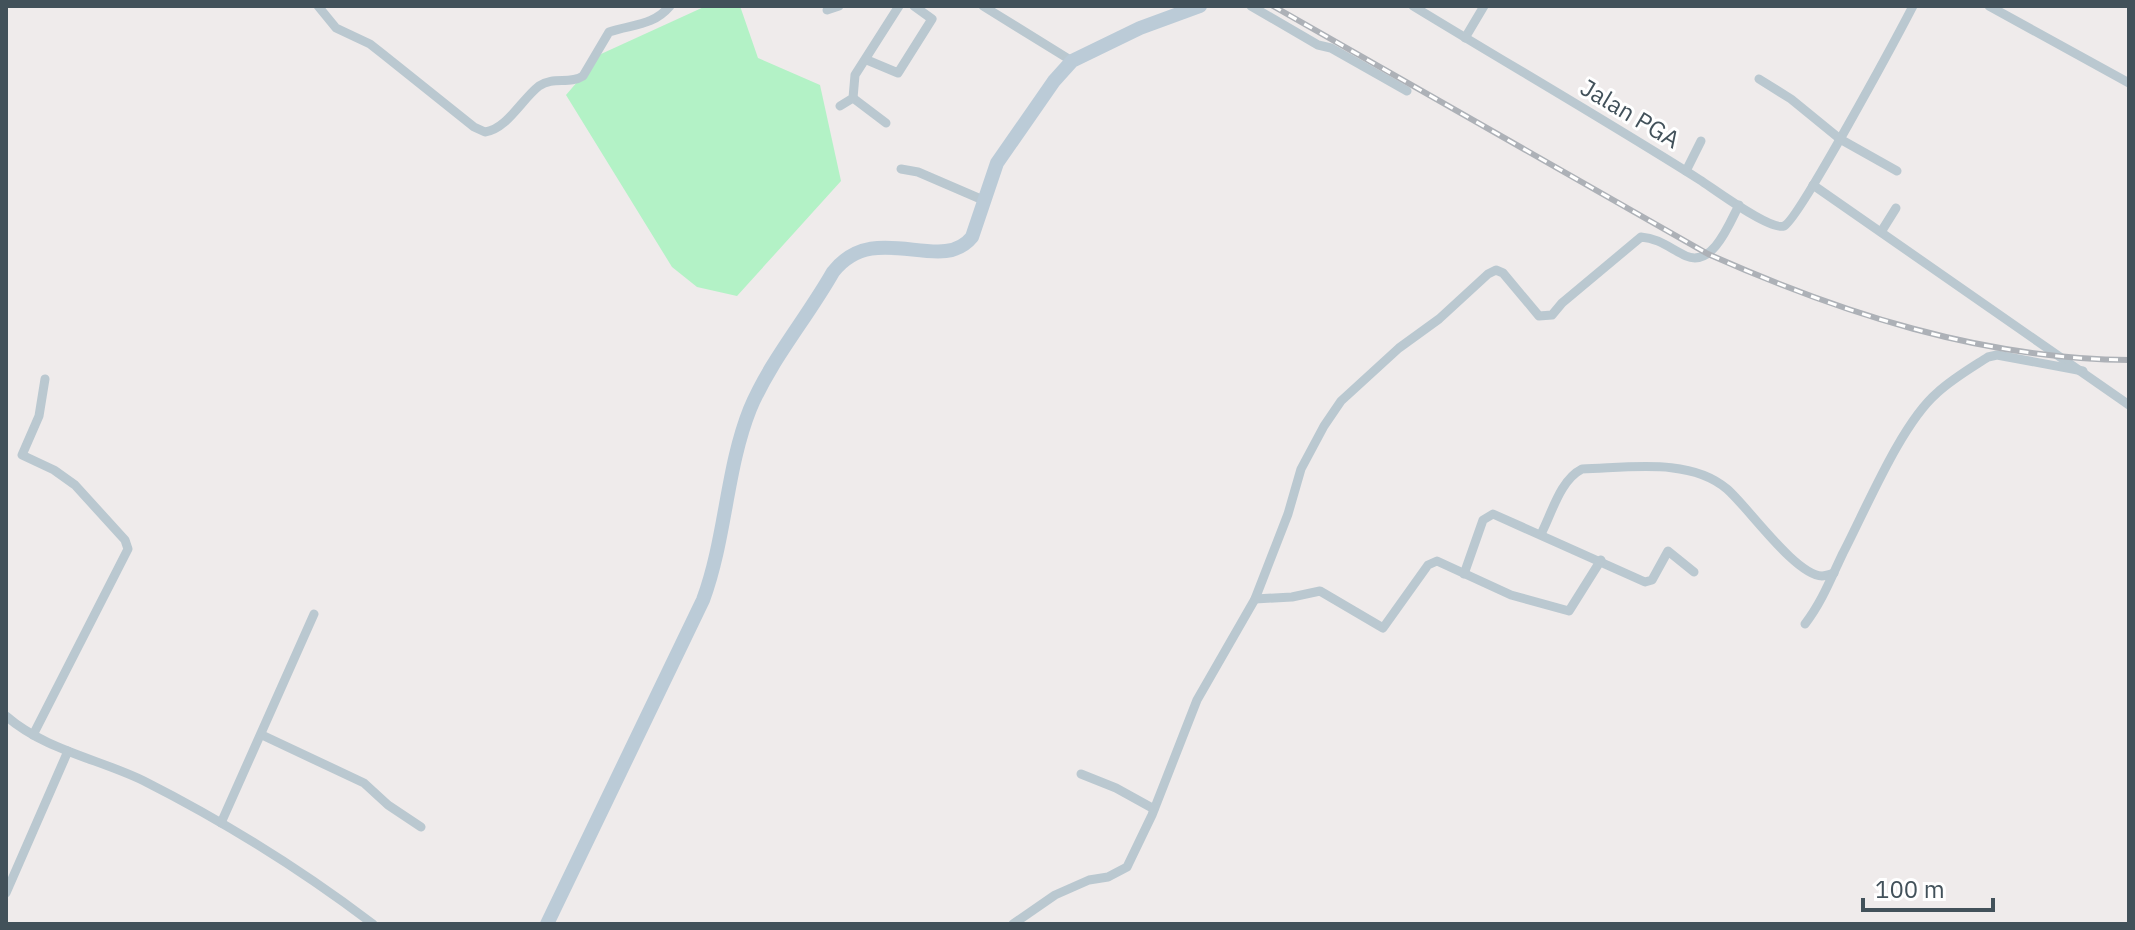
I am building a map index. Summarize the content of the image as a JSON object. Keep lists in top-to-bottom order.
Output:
{
  "streets": {
    "street": ["Jalan PGA"]
  },
  "scale_bar": "100 m"
}
